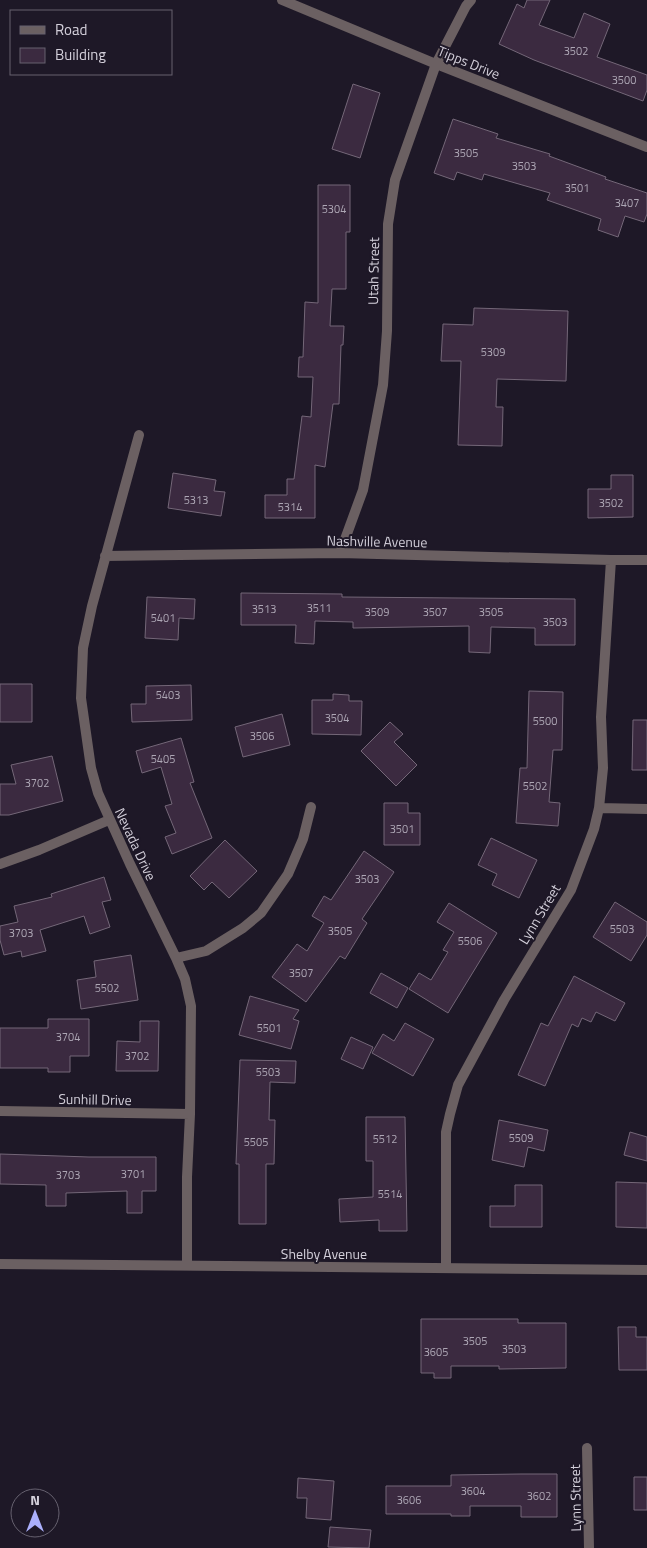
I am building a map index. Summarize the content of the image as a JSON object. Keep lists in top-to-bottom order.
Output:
{
  "streets": {
    "street": [
      "Tipps Drive",
      "Utah Street",
      "Nashville Avenue",
      "Nevada Drive",
      "Lynn Street",
      "Sunhill Drive",
      "Shelby Avenue"
    ]
  },
  "crossings": [
    ["Tipps Drive", "Utah Street"],
    ["Utah Street", "Nashville Avenue"],
    ["Nashville Avenue", "Nevada Drive"],
    ["Nashville Avenue", "Lynn Street"],
    ["Nevada Drive", "Sunhill Drive"],
    ["Nevada Drive", "Shelby Avenue"],
    ["Lynn Street", "Shelby Avenue"]
  ],
  "house_numbers": [
    "3502",
    "3500",
    "3505",
    "3503",
    "3501",
    "3407",
    "5304",
    "5309",
    "5313",
    "3502",
    "5314",
    "3511",
    "3513",
    "3509",
    "3507",
    "3505",
    "5401",
    "3503",
    "5403",
    "3504",
    "5500",
    "3506",
    "5405",
    "3702",
    "5502",
    "3501",
    "3503",
    "5503",
    "3505",
    "3703",
    "5506",
    "3507",
    "5502",
    "5501",
    "3704",
    "3702",
    "5503",
    "5509",
    "5512",
    "5505",
    "3701",
    "3703",
    "5514",
    "3505",
    "3503",
    "3605",
    "3604",
    "3602",
    "3606"
  ],
  "legend": ["Road", "Building"],
  "north": "top"
}
